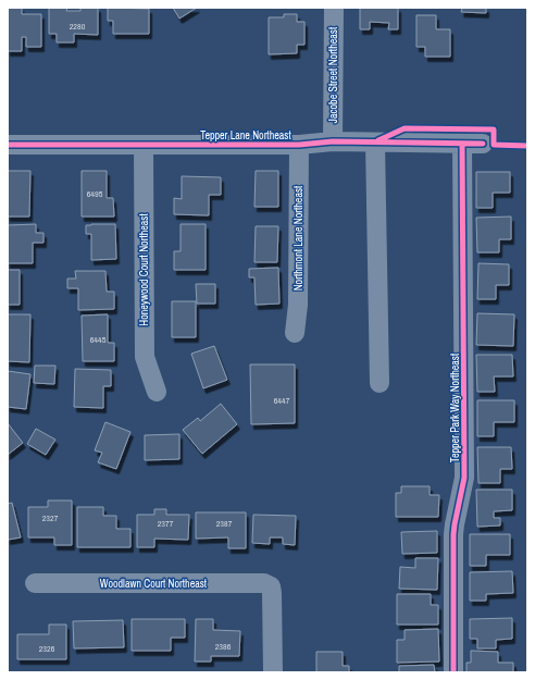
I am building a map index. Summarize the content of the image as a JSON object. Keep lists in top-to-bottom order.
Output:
{
  "streets": {
    "street": [
      "Jacobe Street Northeast",
      "Tepper Lane Northeast",
      "Northmont Lane Northeast",
      "Honeywood Court Northeast",
      "Tepper Park Way Northeast",
      "Woodlawn Court Northeast"
    ]
  },
  "crossings": [
    ["Jacobe Street Northeast", "Tepper Lane Northeast"],
    ["Tepper Lane Northeast", "Northmont Lane Northeast"],
    ["Tepper Lane Northeast", "Honeywood Court Northeast"],
    ["Tepper Lane Northeast", "Tepper Park Way Northeast"]
  ],
  "house_numbers": [
    "2280",
    "6495",
    "6445",
    "6447",
    "2327",
    "2377",
    "2387",
    "2386",
    "2326"
  ]
}
